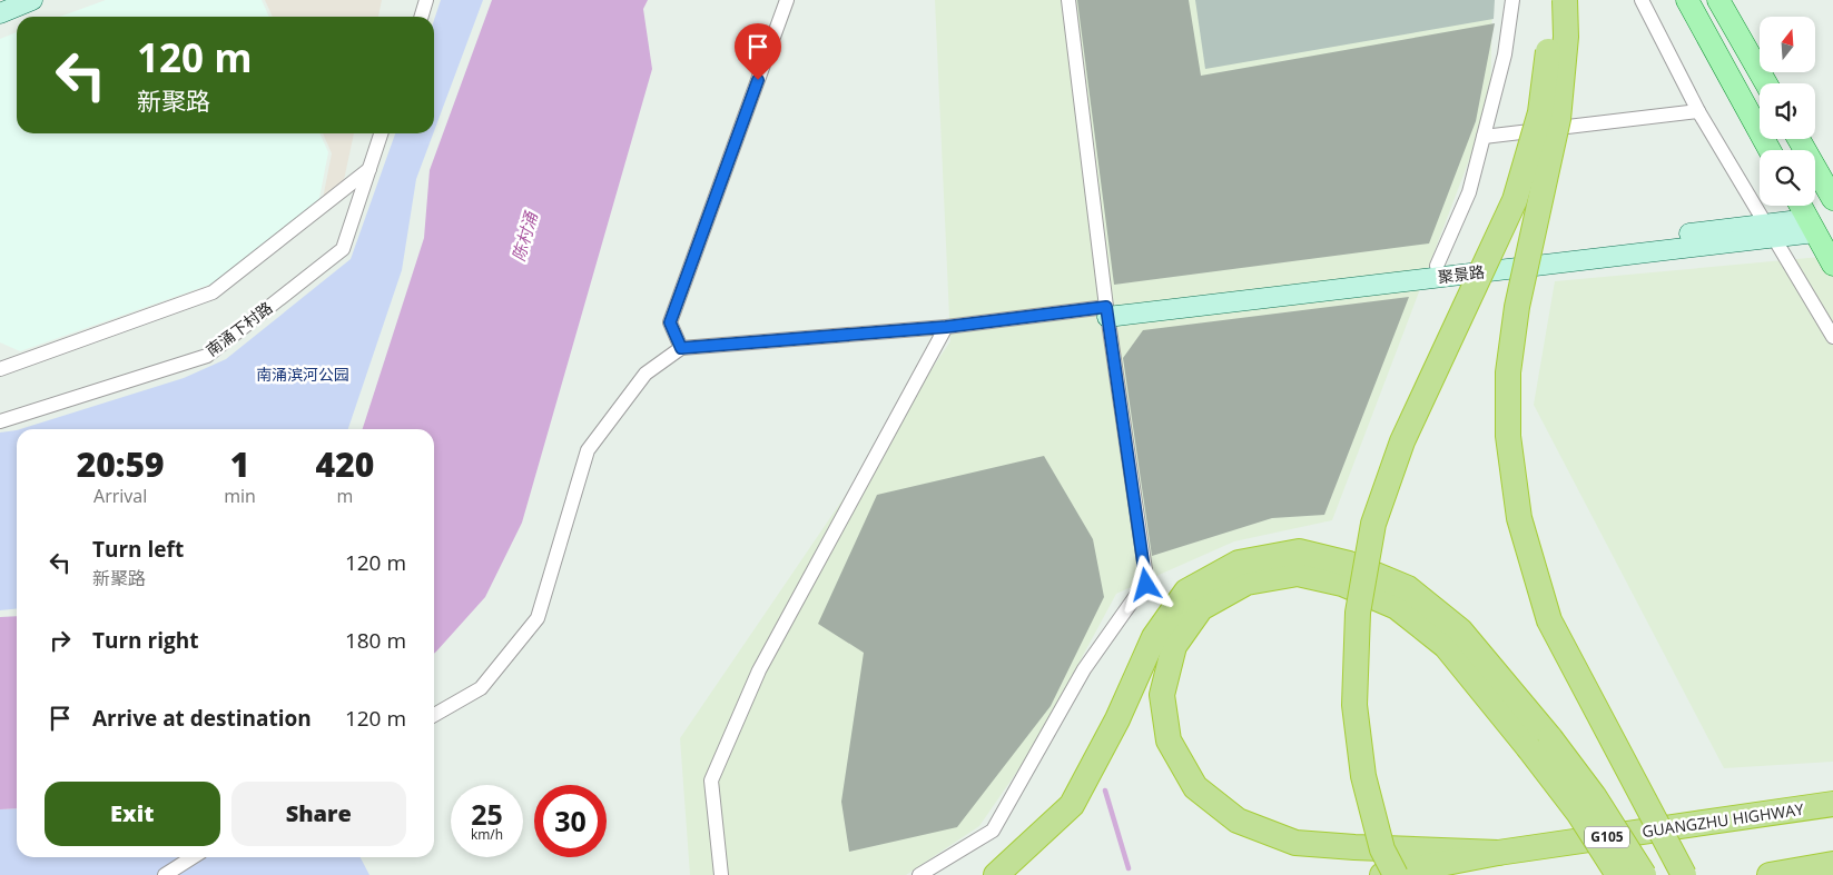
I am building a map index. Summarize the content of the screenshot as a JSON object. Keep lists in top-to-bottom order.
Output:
{
  "streets": {
    "highway": ["GUANGZHU HIGHWAY", "G105"],
    "street": ["聚景路", "南涌下村路"]
  },
  "water": ["陈村涌"],
  "parks": ["南涌滨河公园"],
  "north": "top",
  "page": {
    "turn": ["120 m", "新聚路"],
    "eta": [
      "20:59",
      "Arrival",
      "1",
      "min",
      "420",
      "m"
    ],
    "list": [
      {
        "name": "Turn left",
        "note": "新聚路",
        "value": "120 m"
      },
      {
        "name": "Turn right",
        "value": "180 m"
      },
      {
        "name": "Arrive at destination",
        "value": "120 m"
      }
    ],
    "buttons": ["Exit", "Share"],
    "speed": "25 km/h",
    "limit": "30"
  }
}
